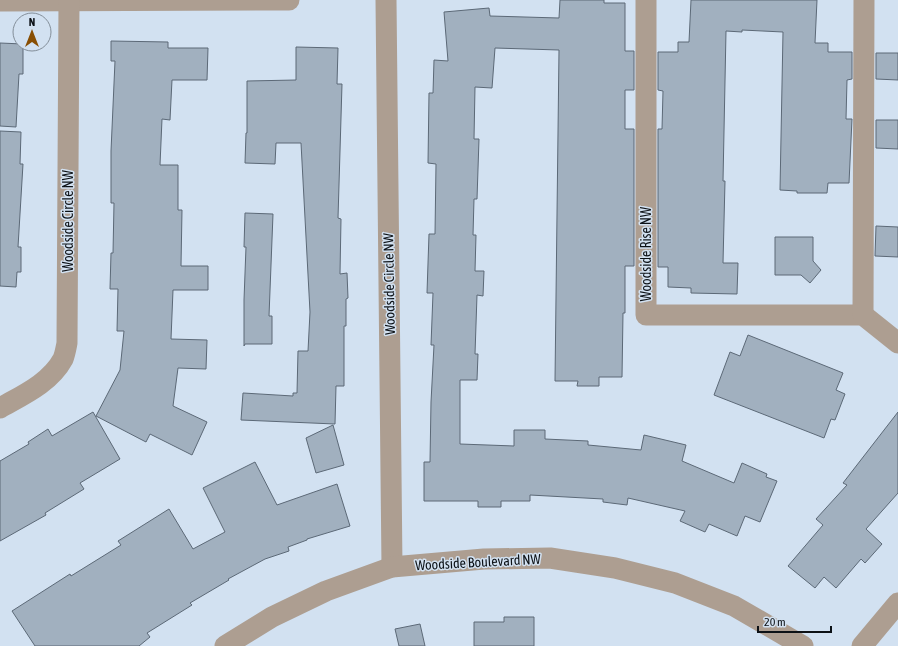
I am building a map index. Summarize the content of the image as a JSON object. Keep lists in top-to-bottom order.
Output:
{
  "streets": {
    "street": ["Woodside Circle NW", "Woodside Rise NW", "Woodside Boulevard NW"]
  },
  "crossings": [
    ["Woodside Circle NW", "Woodside Boulevard NW"]
  ],
  "scale_bar": "20 m",
  "north": "top"
}
